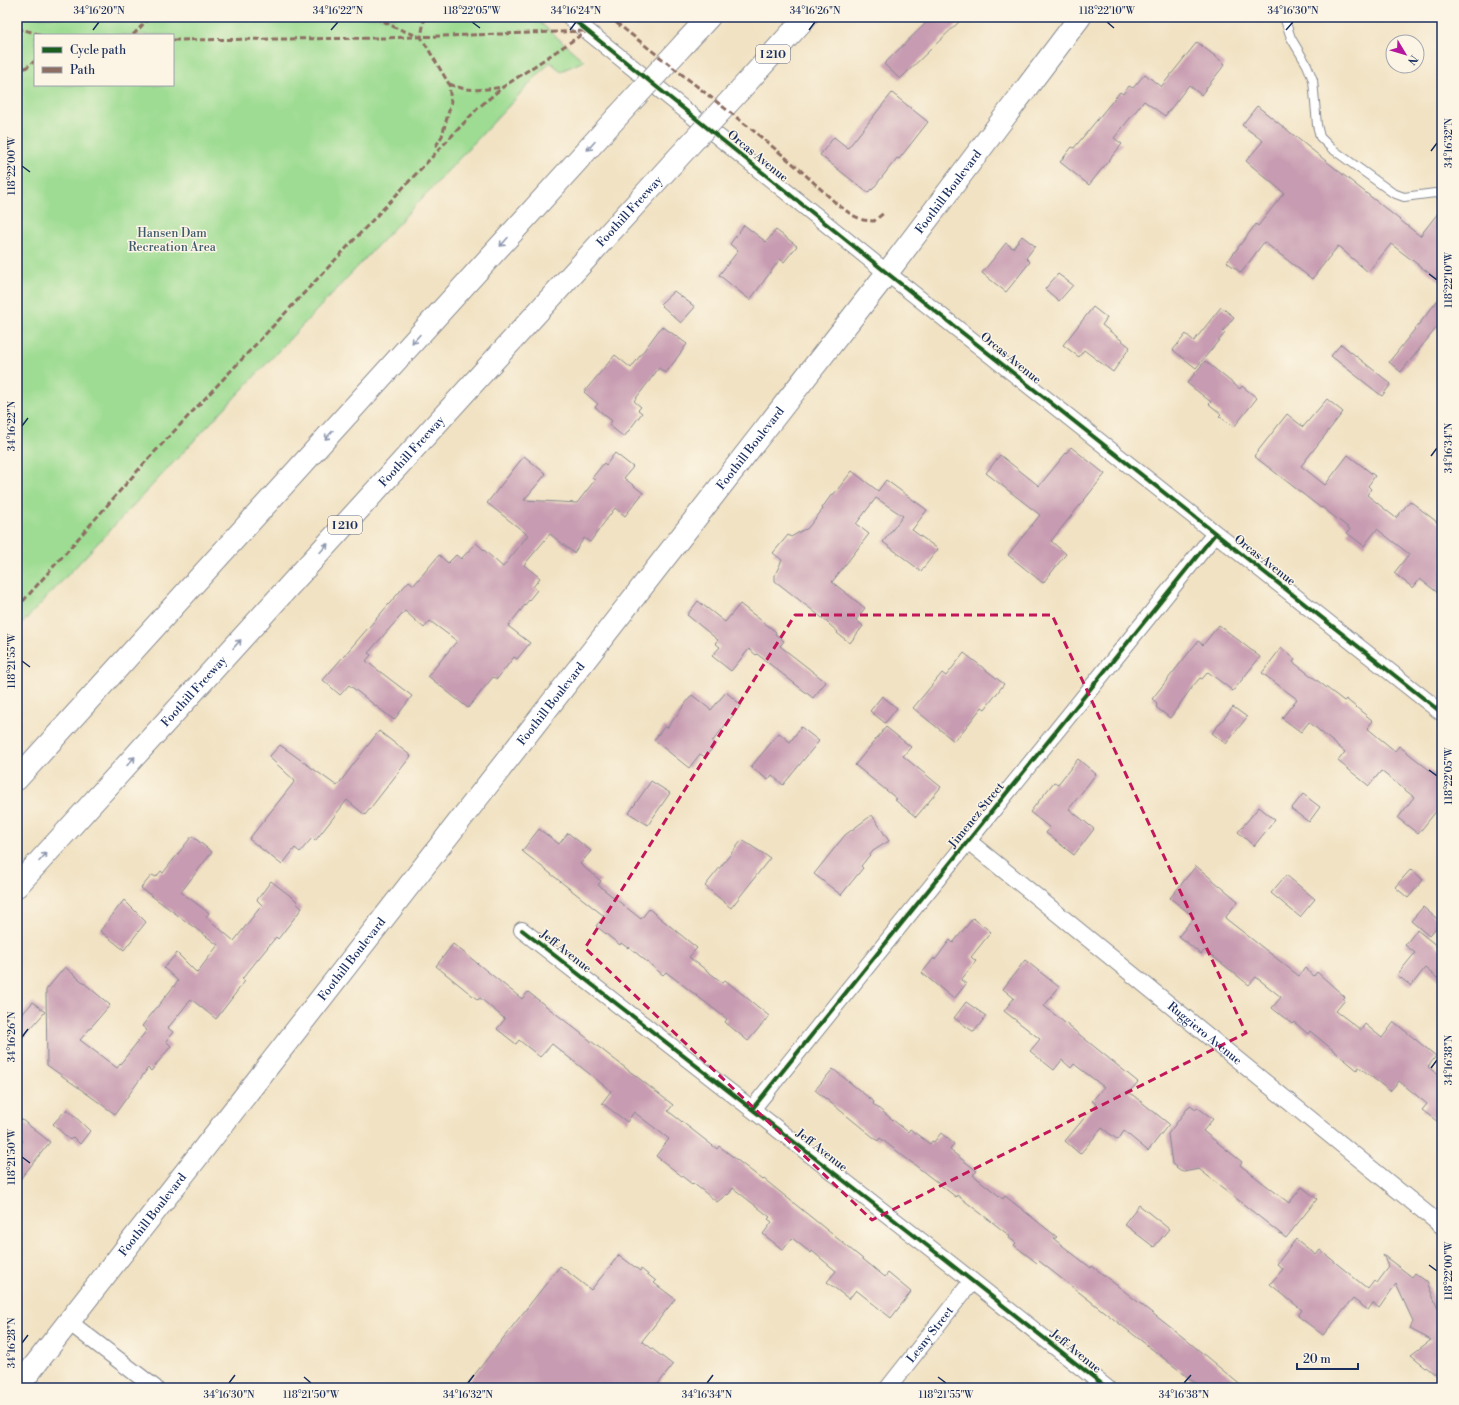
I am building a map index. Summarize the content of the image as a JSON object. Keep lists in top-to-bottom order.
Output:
{
  "streets": {
    "main road": ["I 210", "Foothill Boulevard", "Foothill Freeway"],
    "street": [
      "Orcas Avenue",
      "Jimenez Street",
      "Jeff Avenue",
      "Ruggiero Avenue",
      "Lesny Street"
    ]
  },
  "crossings": [
    ["Orcas Avenue", "Foothill Boulevard"],
    ["Orcas Avenue", "Jimenez Street"],
    ["Jimenez Street", "Jeff Avenue"],
    ["Jimenez Street", "Ruggiero Avenue"],
    ["Jeff Avenue", "Lesny Street"]
  ],
  "parks": ["Hansen Dam Recreation Area"],
  "legend": ["Cycle path", "Path"],
  "scale_bar": "20 m",
  "north": "bottom right",
  "coordinates": [
    "34°16'20\"N",
    "34°16'22\"N",
    "118°22'05\"W",
    "34°16'24\"N",
    "34°16'26\"N",
    "118°22'10\"W",
    "34°16'30\"N",
    "34°16'32\"N",
    "118°22'00\"W",
    "34°16'34\"N",
    "118°21'55\"W",
    "34°16'38\"N",
    "118°21'50\"W",
    "34°16'28\"N"
  ]
}
